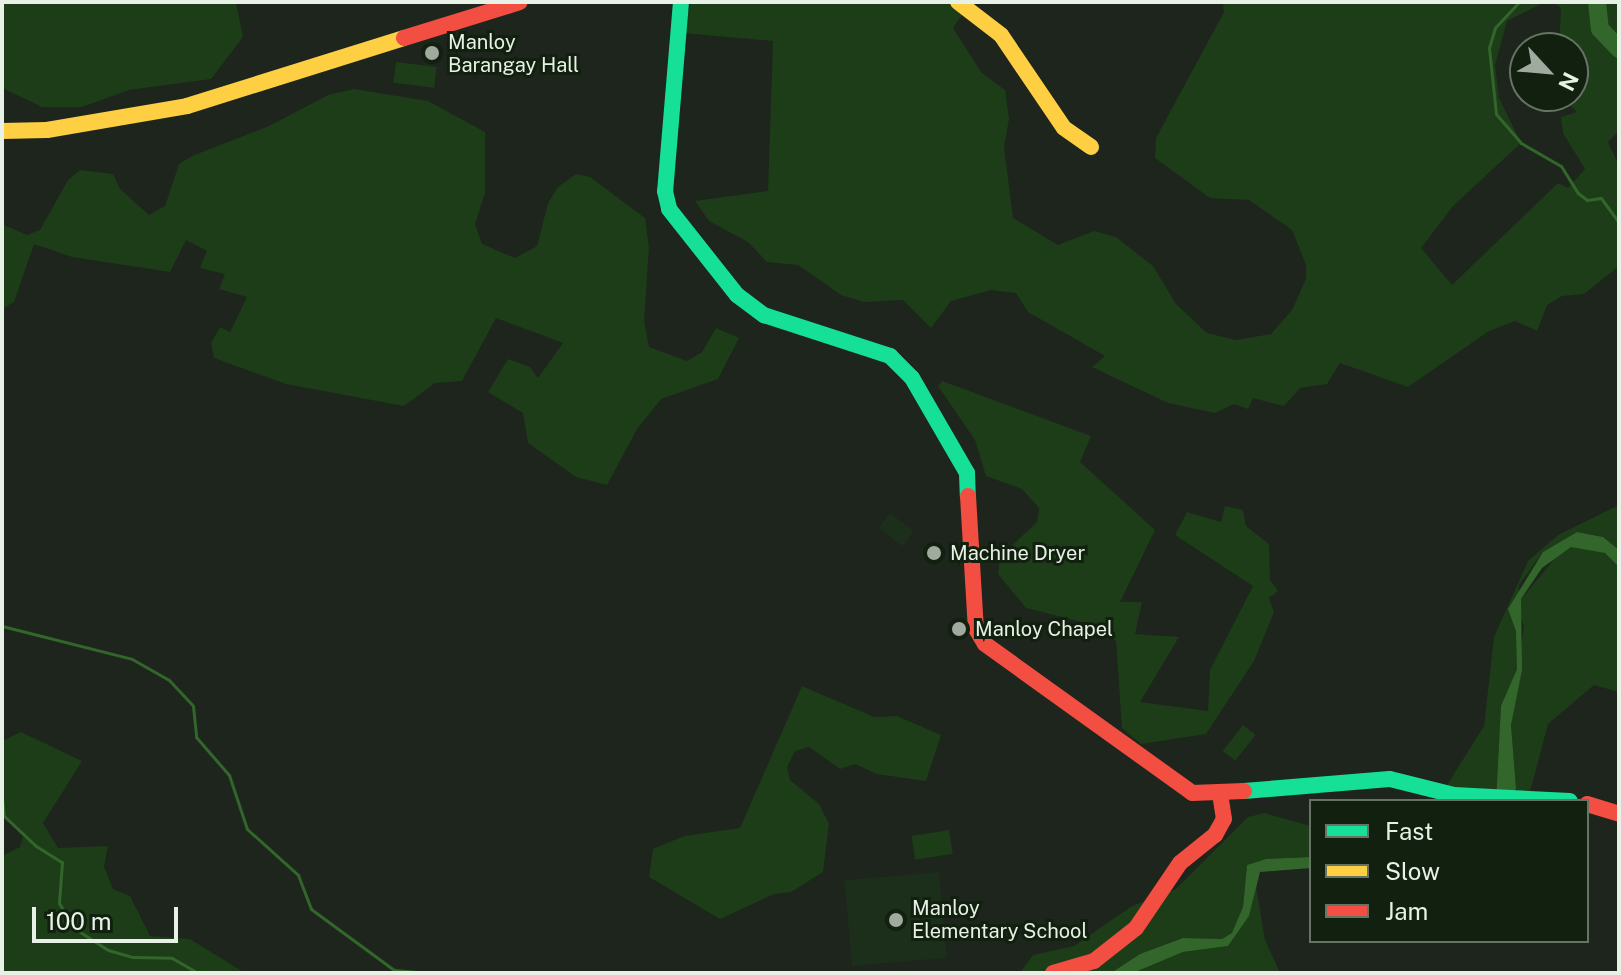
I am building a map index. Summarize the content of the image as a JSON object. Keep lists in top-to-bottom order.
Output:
{
  "places": [
    "Manloy Barangay Hall",
    "Machine Dryer",
    "Manloy Chapel",
    "Manloy Elementary School"
  ],
  "legend": ["Fast", "Slow", "Jam"],
  "scale_bar": "100 m",
  "north": "bottom right"
}
